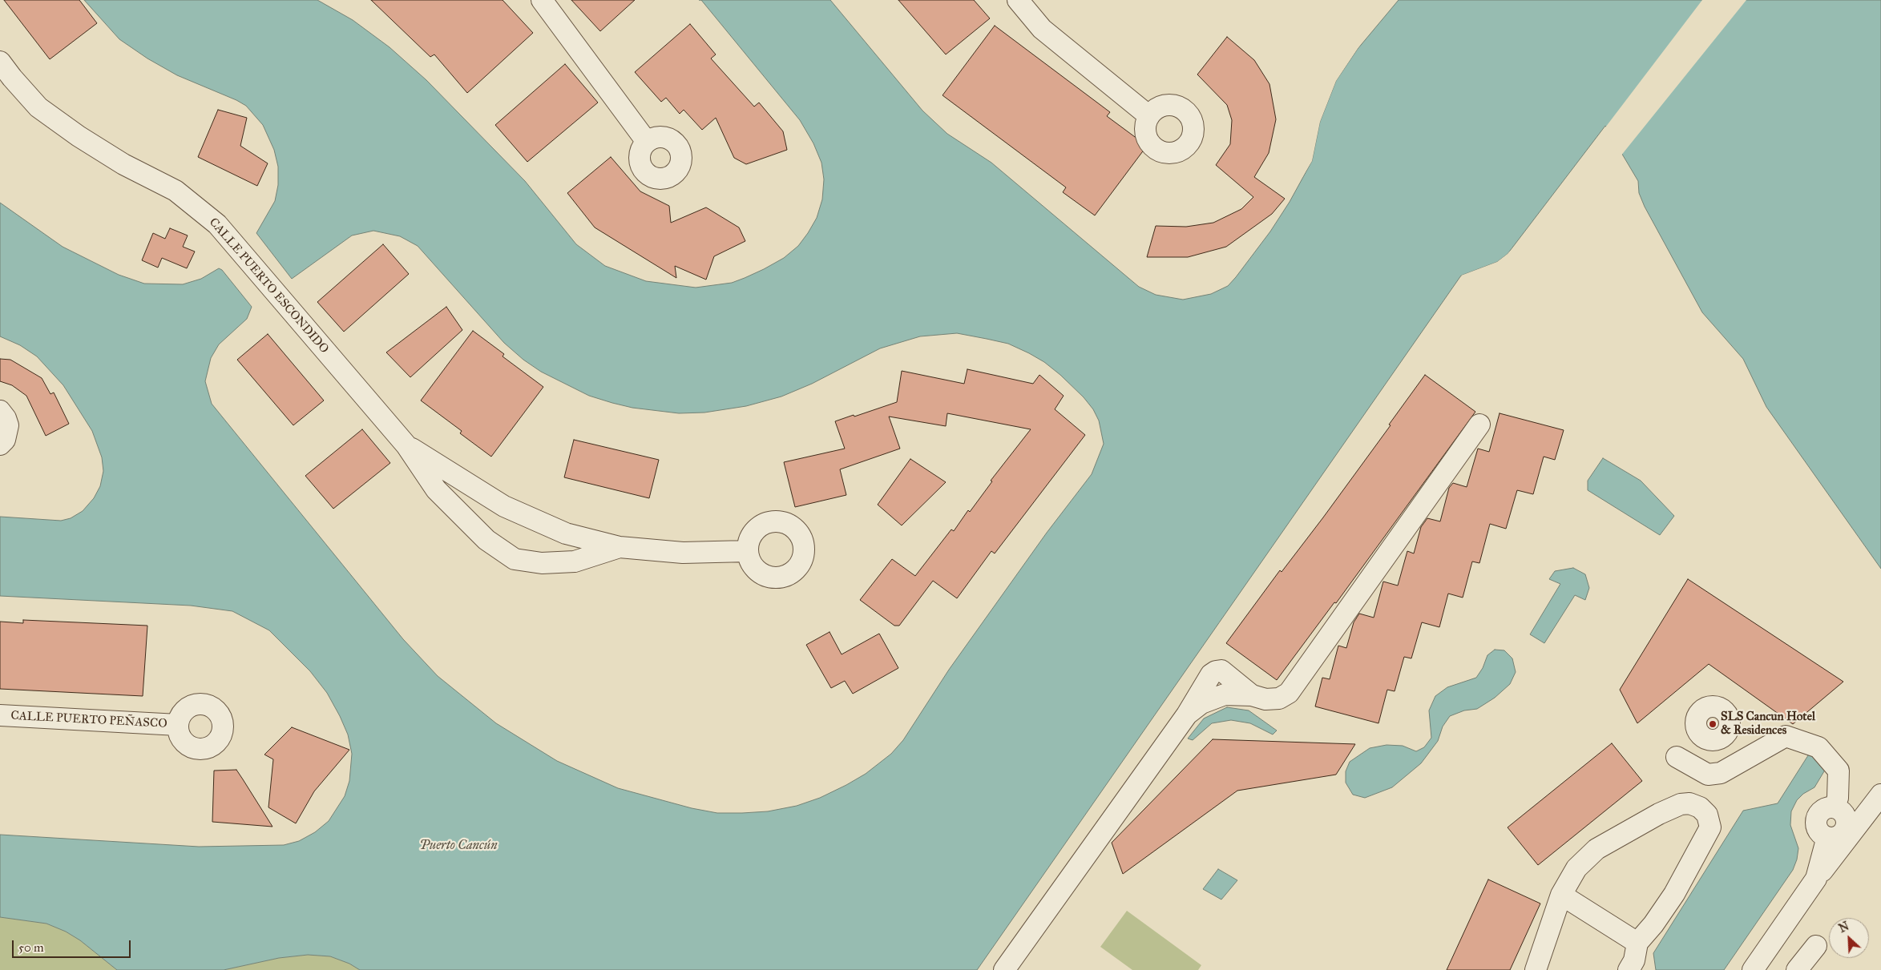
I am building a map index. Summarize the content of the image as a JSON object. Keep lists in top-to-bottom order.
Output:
{
  "streets": {
    "street": ["CALLE PUERTO ESCONDIDO", "CALLE PUERTO PEÑASCO"]
  },
  "water": ["Puerto Cancún"],
  "places": ["SLS Cancun Hotel & Residences"],
  "scale_bar": "50 m",
  "north": "top left"
}
